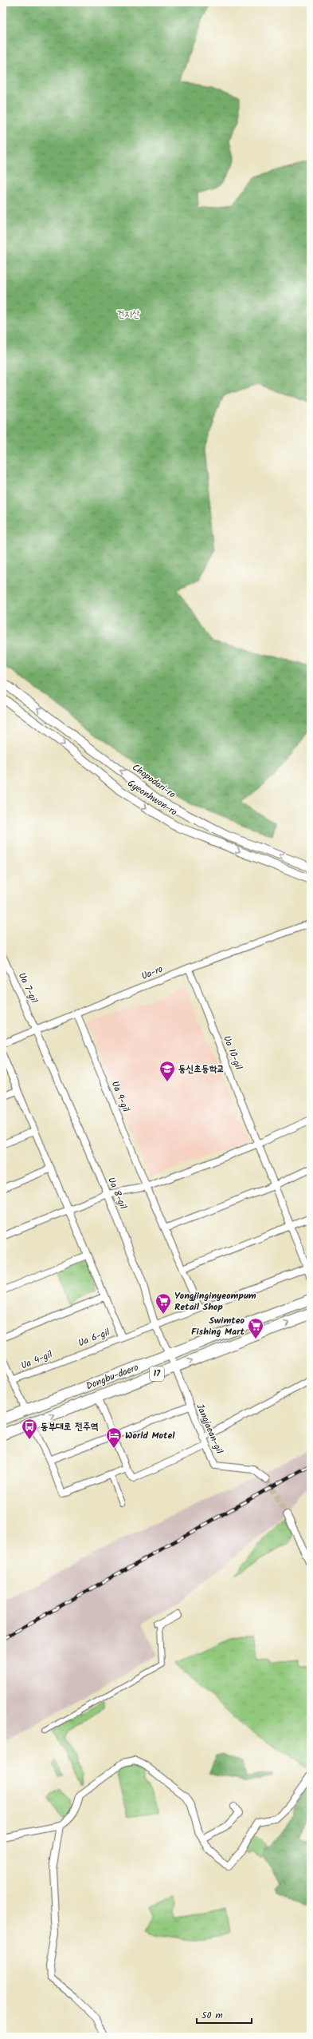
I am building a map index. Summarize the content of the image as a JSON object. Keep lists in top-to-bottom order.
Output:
{
  "streets": {
    "main road": ["17", "Dongbu-daero"],
    "street": [
      "Chopodari-ro",
      "Gyeonhwon-ro",
      "Ua-ro",
      "Ua 7-gil",
      "Ua 10-gil",
      "Ua 9-gil",
      "Ua 8-gil",
      "Ua 6-gil",
      "Ua 4-gil",
      "Jangjaean-gil"
    ]
  },
  "crossings": [
    ["Ua-ro", "Ua 7-gil"],
    ["Ua-ro", "Ua 10-gil"],
    ["Ua-ro", "Ua 9-gil"],
    ["Ua-ro", "Ua 8-gil"],
    ["Ua 7-gil", "Ua 8-gil"],
    ["Ua 8-gil", "Dongbu-daero"],
    ["Ua 8-gil", "Jangjaean-gil"],
    ["Ua 6-gil", "Ua 4-gil"],
    ["Ua 4-gil", "Dongbu-daero"],
    ["Dongbu-daero", "Jangjaean-gil"]
  ],
  "one_way": ["Chopodari-ro", "Gyeonhwon-ro"],
  "parks": ["건지산"],
  "places": {
    "school or university": ["동신초등학교"],
    "supermarket": ["Yongjinginyeompum Retail Shop", "Swimteo Fishing Mart"],
    "bus stop": ["동부대로 전주역"],
    "hotel": ["World Motel"]
  },
  "scale_bar": "50 m"
}
